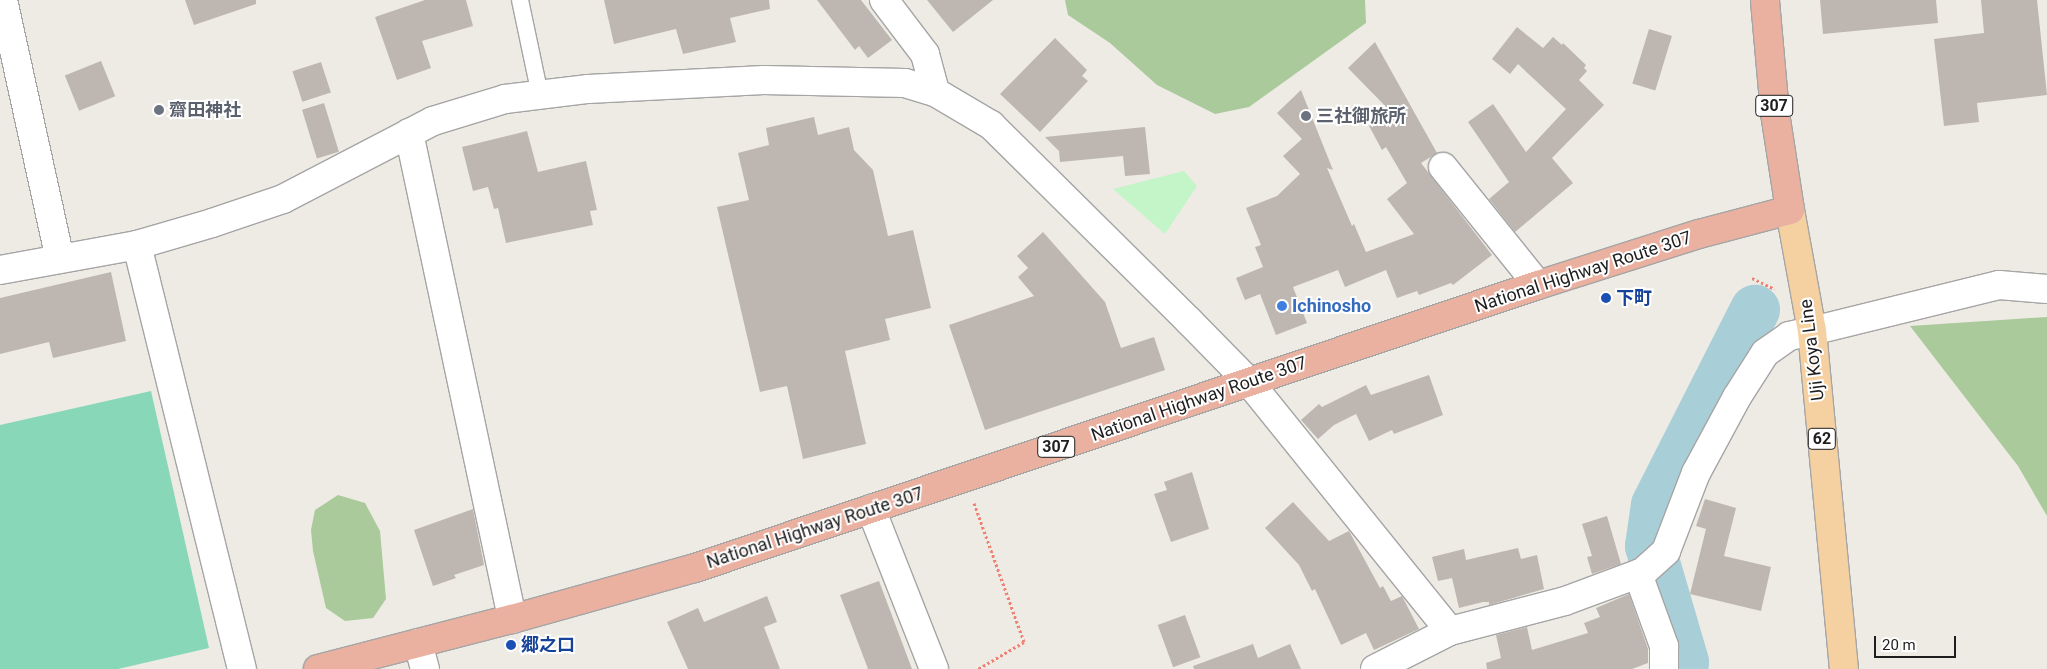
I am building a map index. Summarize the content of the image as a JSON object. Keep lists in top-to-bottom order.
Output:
{
  "streets": {
    "highway": ["307", "National Highway Route 307"],
    "main road": ["Uji Koya Line", "62"]
  },
  "crossings": [
    ["307", "National Highway Route 307"],
    ["307", "Uji Koya Line"],
    ["National Highway Route 307", "Uji Koya Line"]
  ],
  "places": [
    "齋田神社",
    "三社御旅所",
    "下町",
    "Ichinosho",
    "郷之口"
  ],
  "scale_bar": "20 m"
}
